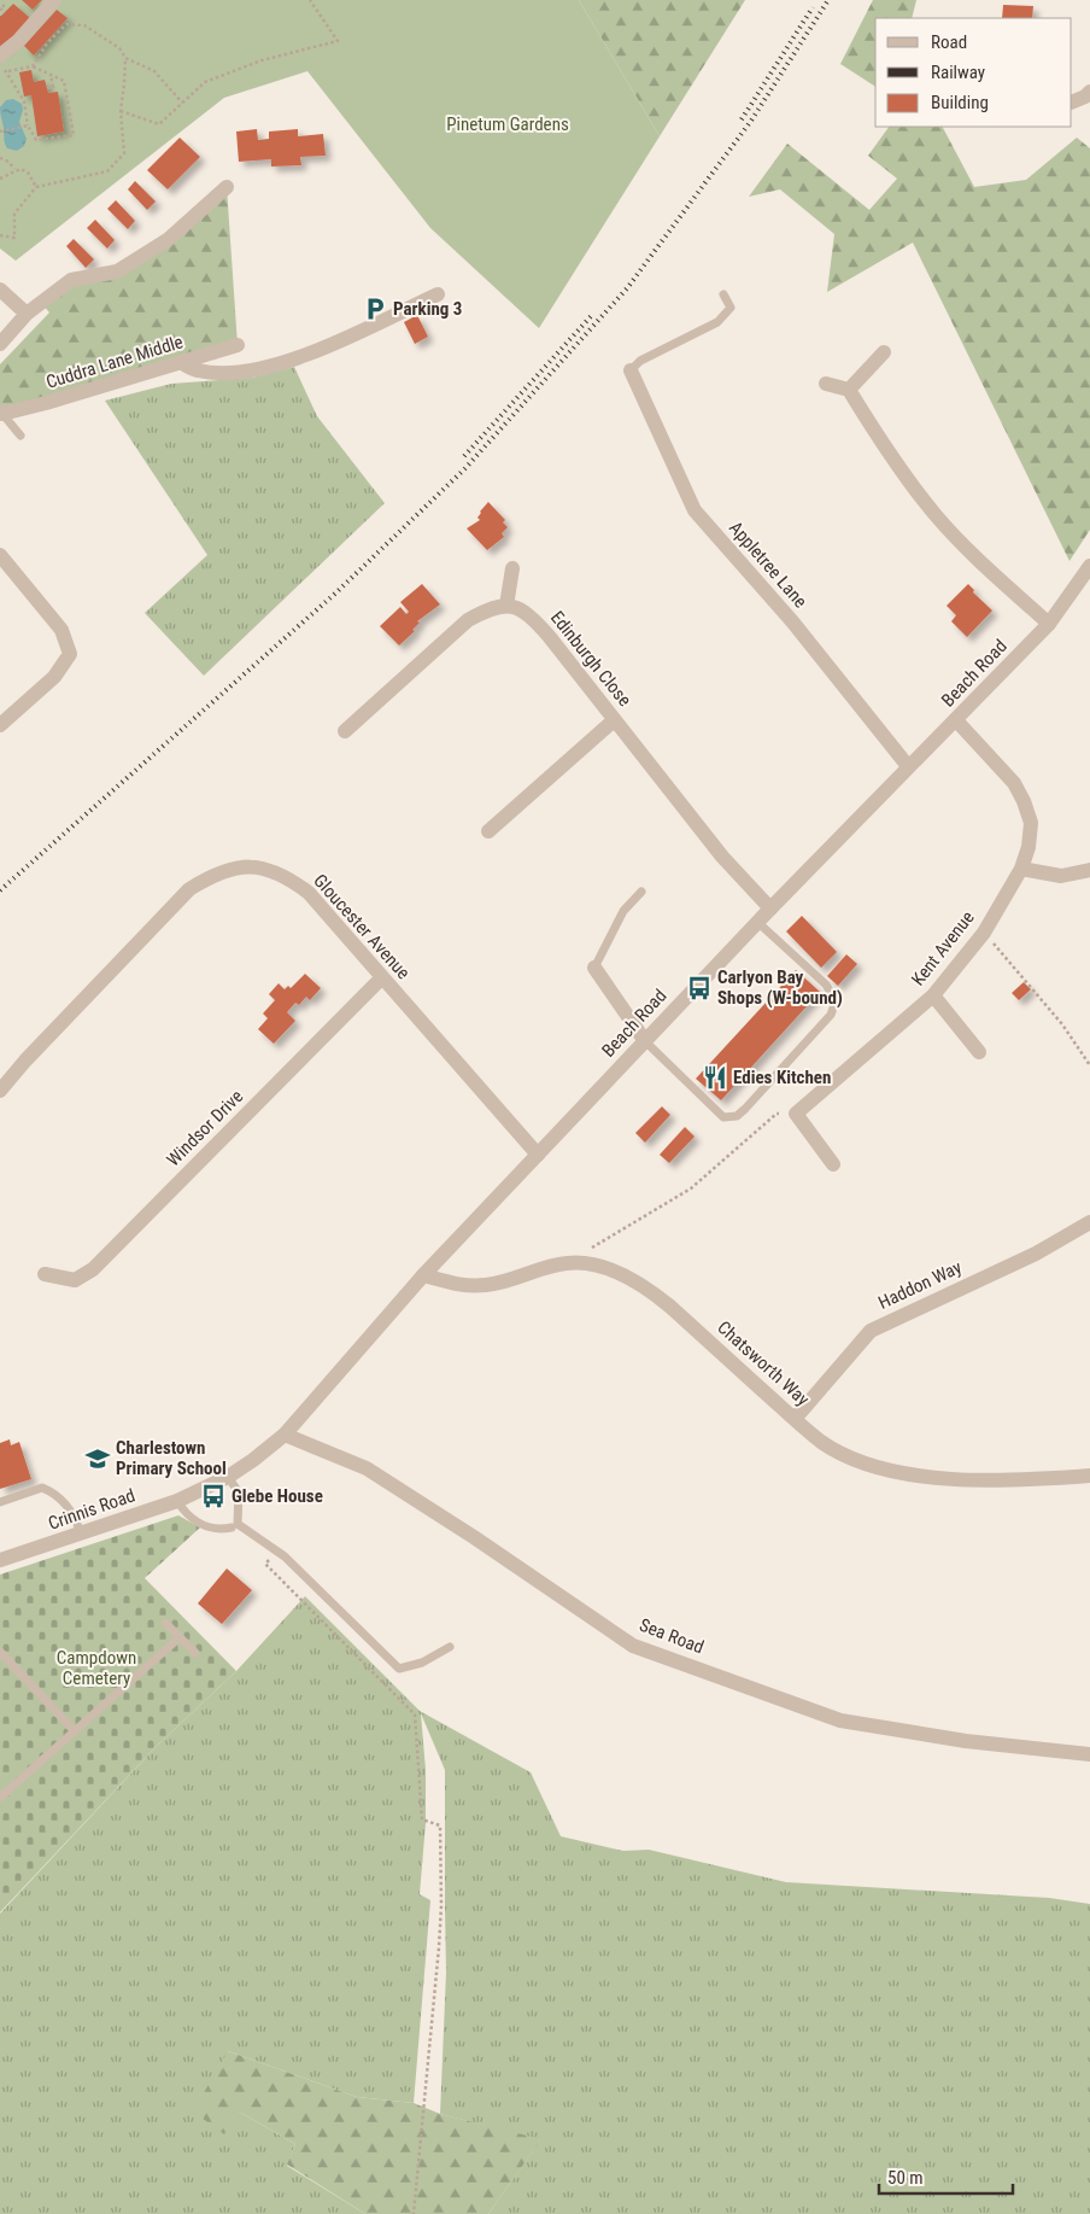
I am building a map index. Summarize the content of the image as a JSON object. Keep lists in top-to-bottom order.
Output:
{
  "streets": {
    "street": [
      "Cuddra Lane Middle",
      "Appletree Lane",
      "Edinburgh Close",
      "Beach Road",
      "Gloucester Avenue",
      "Kent Avenue",
      "Windsor Drive",
      "Haddon Way",
      "Chatsworth Way",
      "Crinnis Road",
      "Sea Road"
    ]
  },
  "crossings": [
    ["Appletree Lane", "Beach Road"],
    ["Edinburgh Close", "Beach Road"],
    ["Beach Road", "Gloucester Avenue"],
    ["Beach Road", "Kent Avenue"],
    ["Beach Road", "Chatsworth Way"],
    ["Beach Road", "Crinnis Road"],
    ["Beach Road", "Sea Road"],
    ["Gloucester Avenue", "Windsor Drive"],
    ["Haddon Way", "Chatsworth Way"],
    ["Crinnis Road", "Sea Road"]
  ],
  "parks": ["Pinetum Gardens", "Campdown Cemetery"],
  "places": {
    "parking": ["Parking 3"],
    "bus stop": ["Carlyon Bay Shops (W-bound)", "Glebe House"],
    "restaurant": ["Edies Kitchen"],
    "school or university": ["Charlestown Primary School"]
  },
  "legend": ["Road", "Railway", "Building"],
  "scale_bar": "50 m"
}
